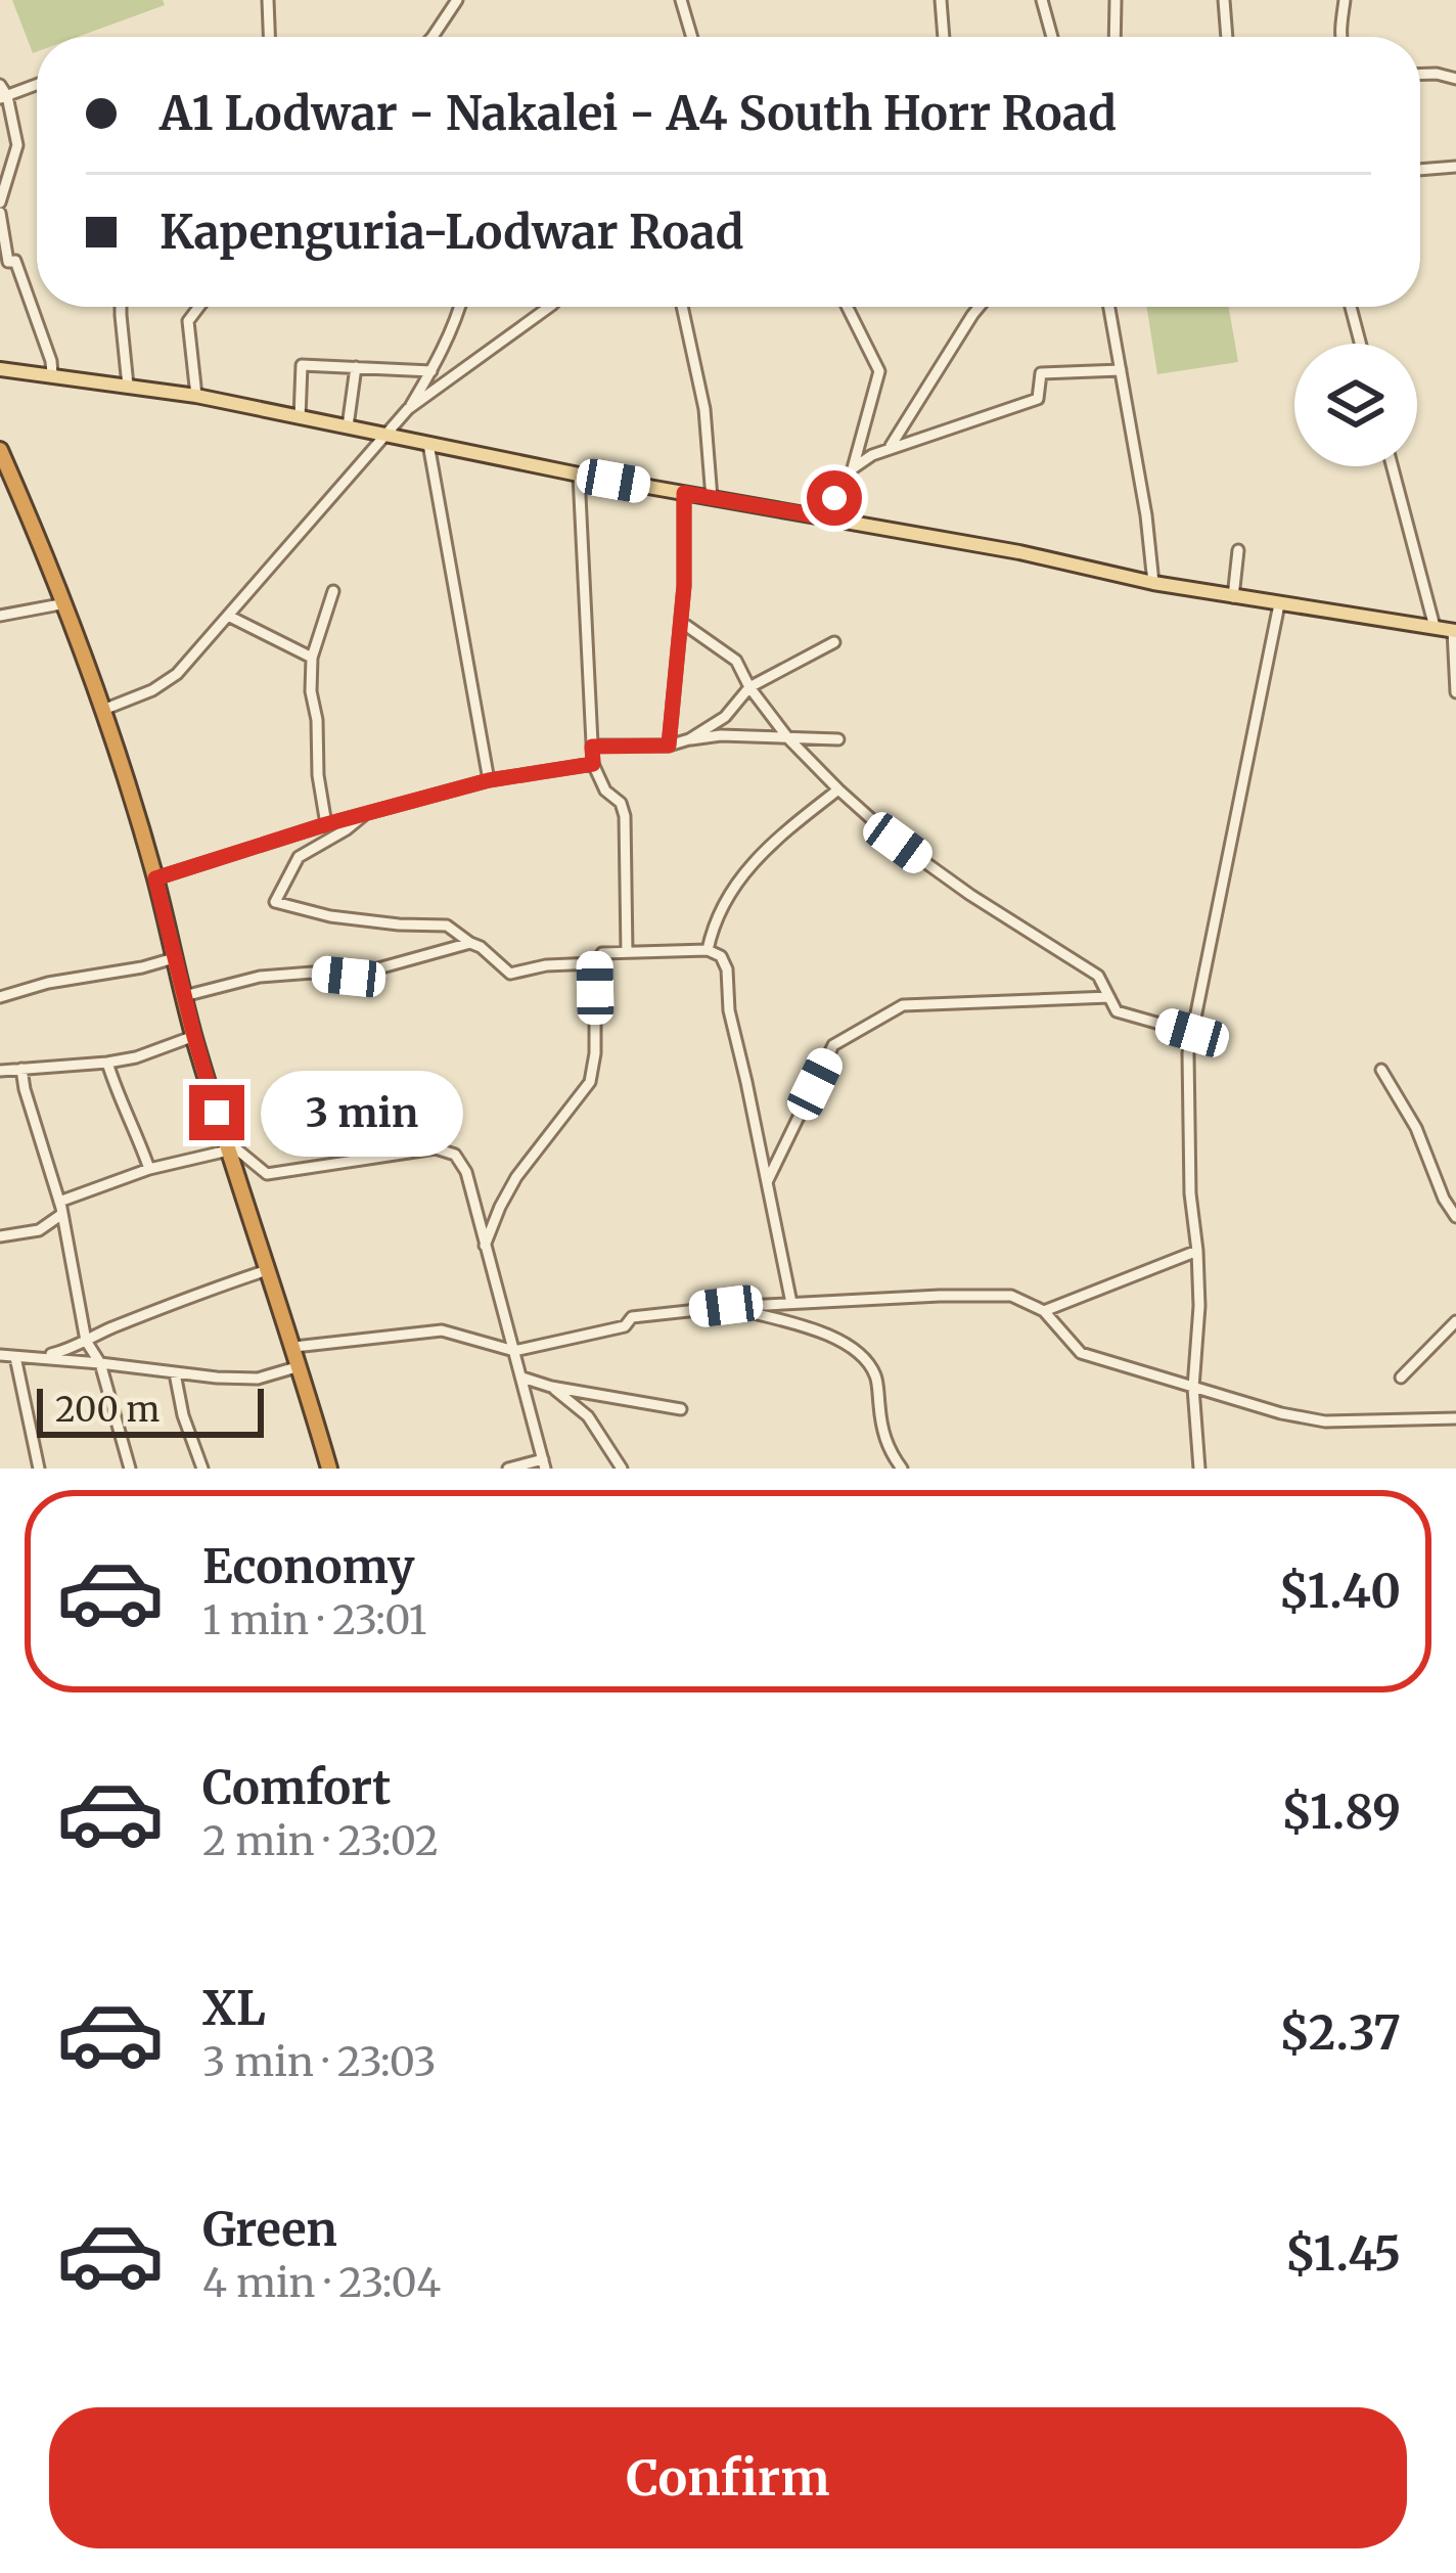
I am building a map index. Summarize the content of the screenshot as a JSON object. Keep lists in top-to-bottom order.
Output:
{
  "scale_bar": "200 m",
  "page": {
    "banner": ["A1 Lodwar - Nakalei - A4 South Horr Road", "Kapenguria-Lodwar Road"],
    "bubble": "3 min",
    "scale": "200 m",
    "list": [
      {
        "name": "Economy",
        "note": "1 min · 23:01",
        "value": "$1.40"
      },
      {
        "name": "Comfort",
        "note": "2 min · 23:02",
        "value": "$1.89"
      },
      {
        "name": "XL",
        "note": "3 min · 23:03",
        "value": "$2.37"
      },
      {
        "name": "Green",
        "note": "4 min · 23:04",
        "value": "$1.45"
      }
    ],
    "buttons": "Confirm"
  }
}
